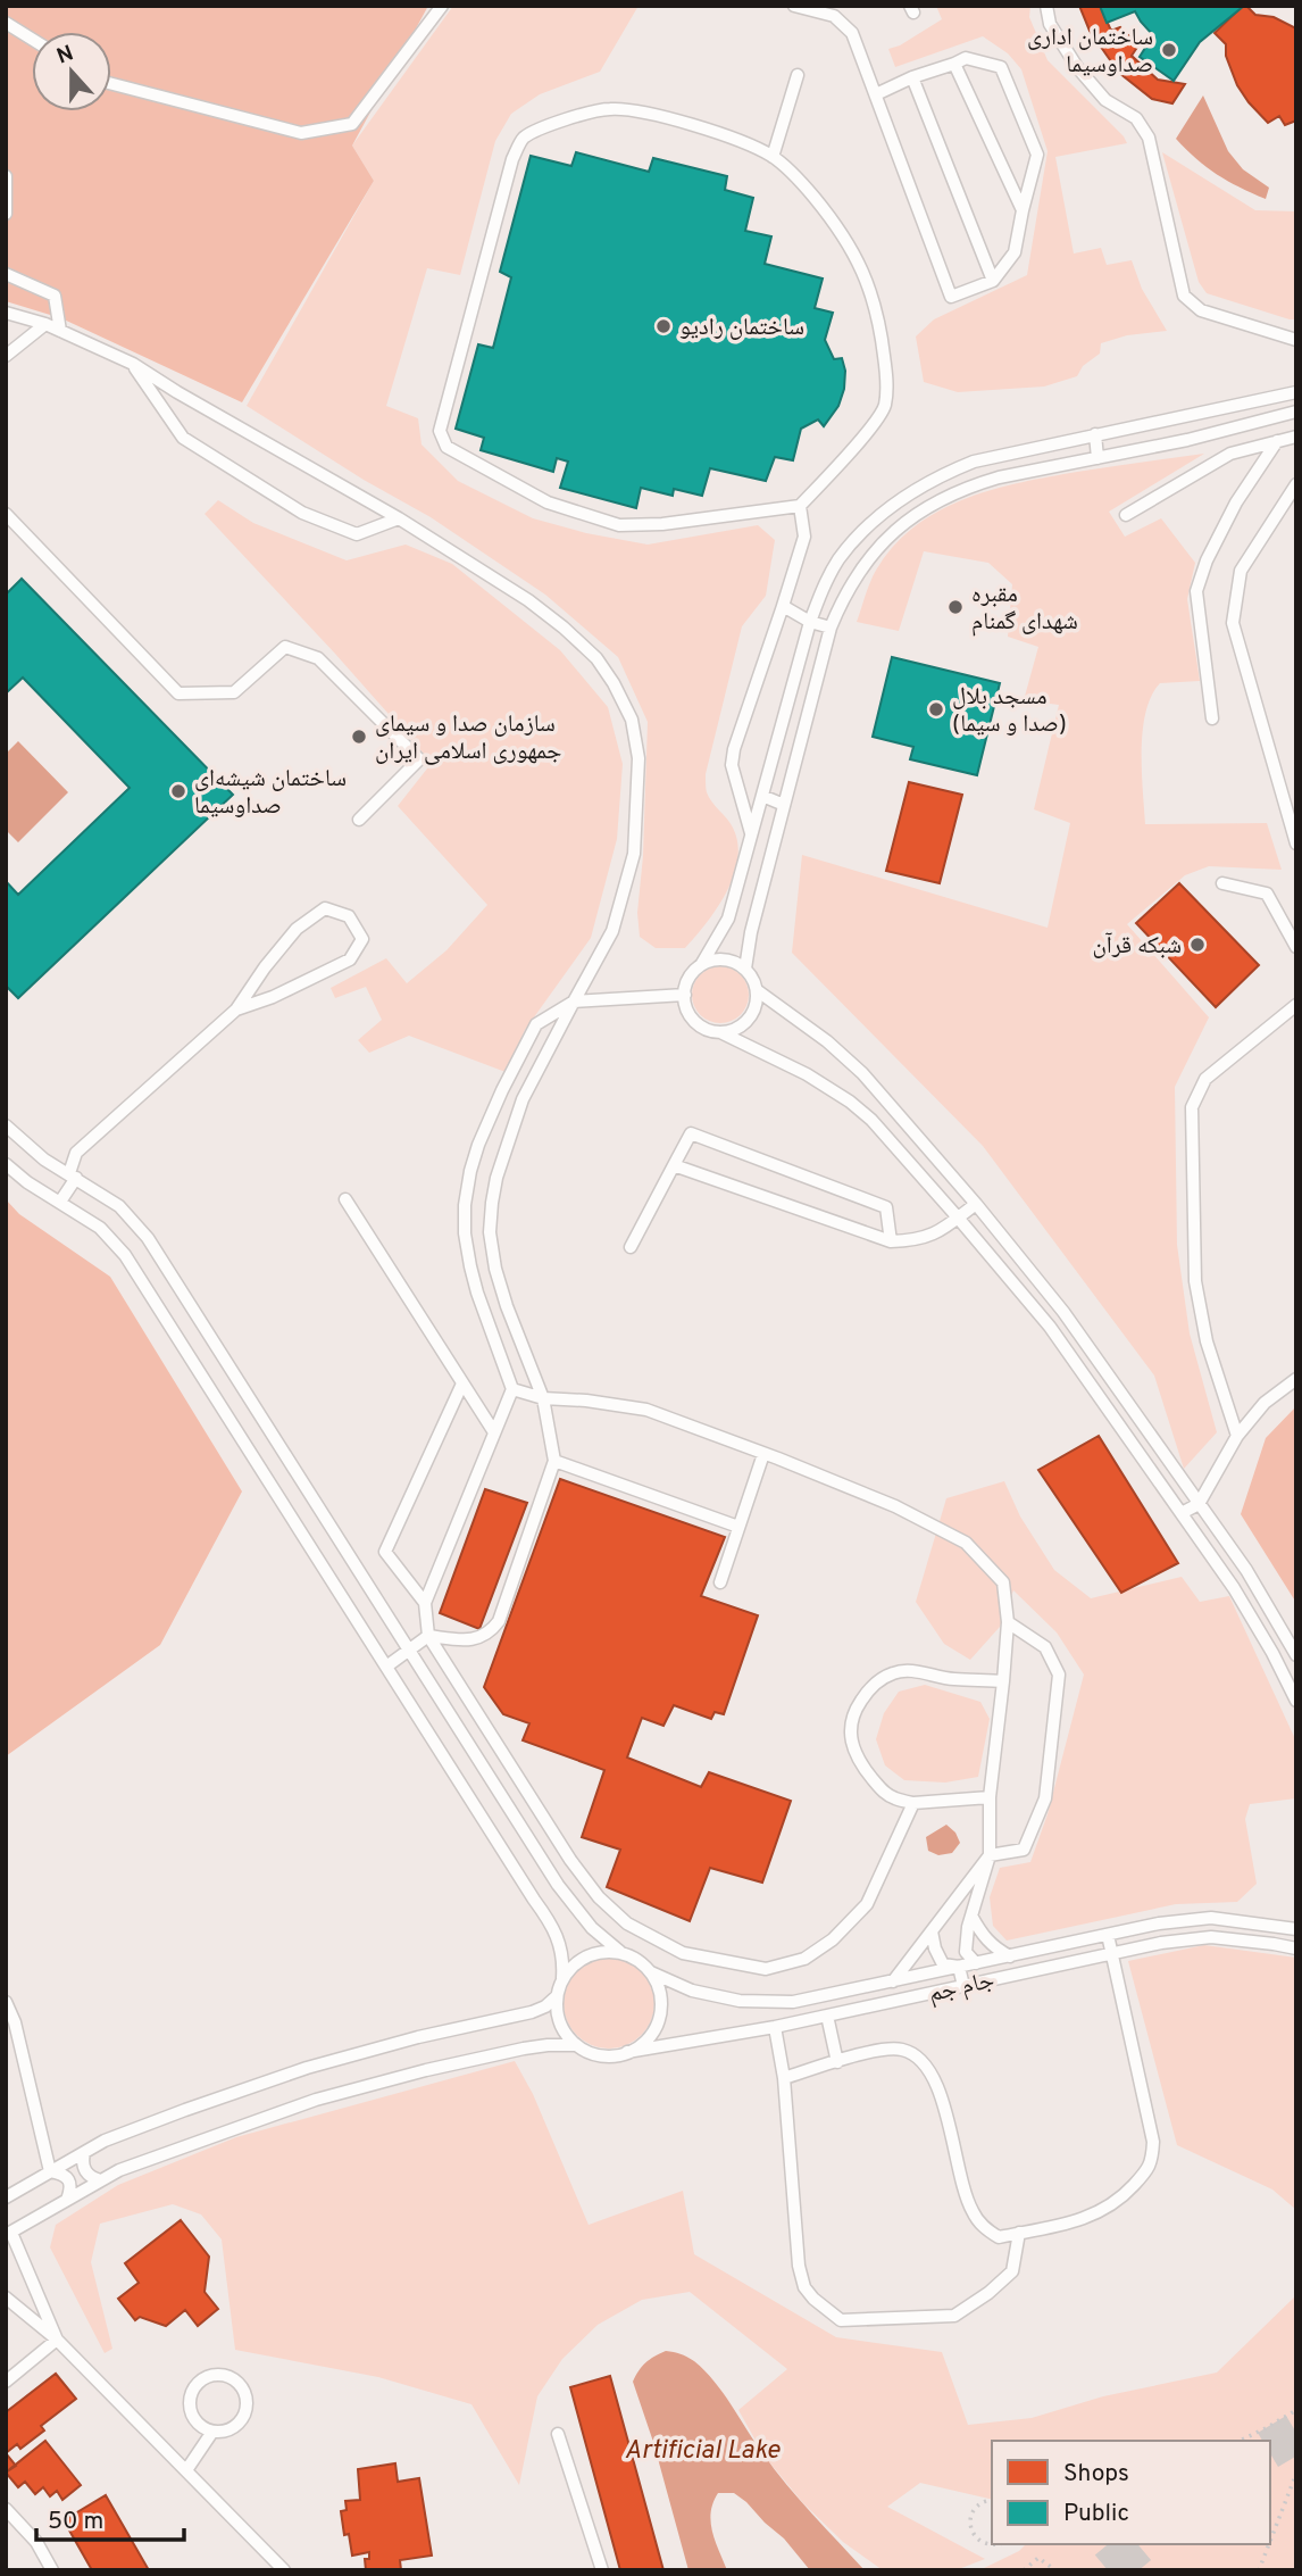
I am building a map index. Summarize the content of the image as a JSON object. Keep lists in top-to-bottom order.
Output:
{
  "streets": {
    "lane": ["جام جم"]
  },
  "water": ["Artificial Lake"],
  "places": [
    "ساختمان اداری صداوسیما",
    "ساختمان رادیو",
    "مقبره شهدای گمنام",
    "مسجد بلال (صدا و سیما)",
    "سازمان صدا و سیمای جمهوری اسلامی ایران",
    "ساختمان شیشه‌ای صداوسیما",
    "شبکه قرآن"
  ],
  "legend": ["Shops", "Public"],
  "scale_bar": "50 m",
  "north": "top"
}
